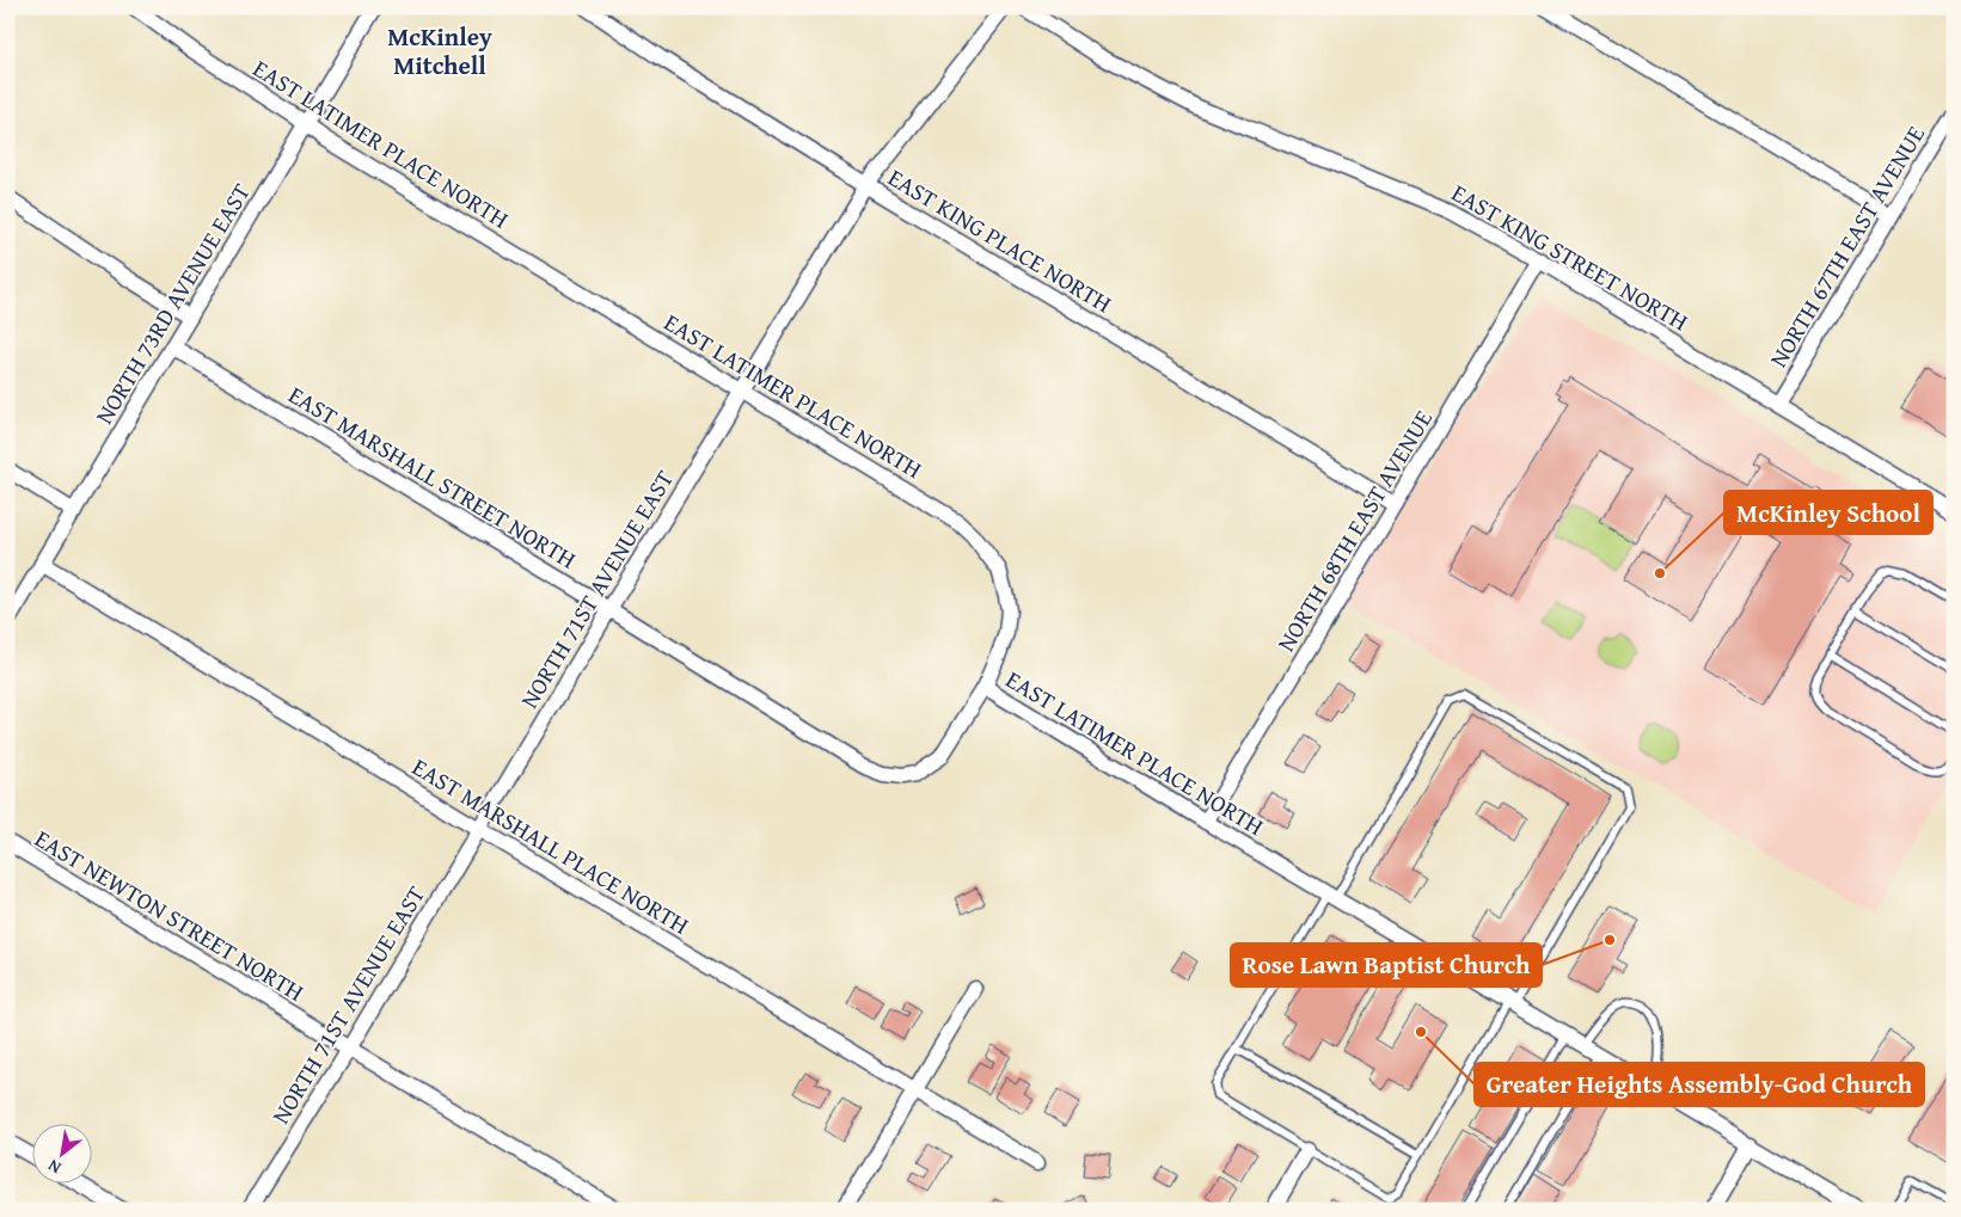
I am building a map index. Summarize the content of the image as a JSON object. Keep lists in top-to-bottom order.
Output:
{
  "streets": {
    "street": [
      "EAST LATIMER PLACE NORTH",
      "EAST KING PLACE NORTH",
      "NORTH 67TH EAST AVENUE",
      "EAST KING STREET NORTH",
      "NORTH 73RD AVENUE EAST",
      "EAST MARSHALL STREET NORTH",
      "NORTH 68TH EAST AVENUE",
      "NORTH 71ST AVENUE EAST",
      "EAST MARSHALL PLACE NORTH",
      "EAST NEWTON STREET NORTH"
    ]
  },
  "crossings": [
    ["EAST LATIMER PLACE NORTH", "NORTH 73RD AVENUE EAST"],
    ["EAST LATIMER PLACE NORTH", "EAST MARSHALL STREET NORTH"],
    ["EAST LATIMER PLACE NORTH", "NORTH 68TH EAST AVENUE"],
    ["EAST LATIMER PLACE NORTH", "NORTH 71ST AVENUE EAST"],
    ["EAST KING PLACE NORTH", "NORTH 68TH EAST AVENUE"],
    ["EAST KING PLACE NORTH", "NORTH 71ST AVENUE EAST"],
    ["NORTH 67TH EAST AVENUE", "EAST KING STREET NORTH"],
    ["EAST KING STREET NORTH", "NORTH 68TH EAST AVENUE"],
    ["NORTH 73RD AVENUE EAST", "EAST MARSHALL STREET NORTH"],
    ["NORTH 73RD AVENUE EAST", "EAST MARSHALL PLACE NORTH"],
    ["EAST MARSHALL STREET NORTH", "NORTH 71ST AVENUE EAST"],
    ["NORTH 71ST AVENUE EAST", "EAST MARSHALL PLACE NORTH"],
    ["NORTH 71ST AVENUE EAST", "EAST NEWTON STREET NORTH"]
  ],
  "districts": ["McKinley Mitchell"],
  "places": ["McKinley School", "Rose Lawn Baptist Church", "Greater Heights Assembly-God Church"],
  "north": "bottom left"
}
